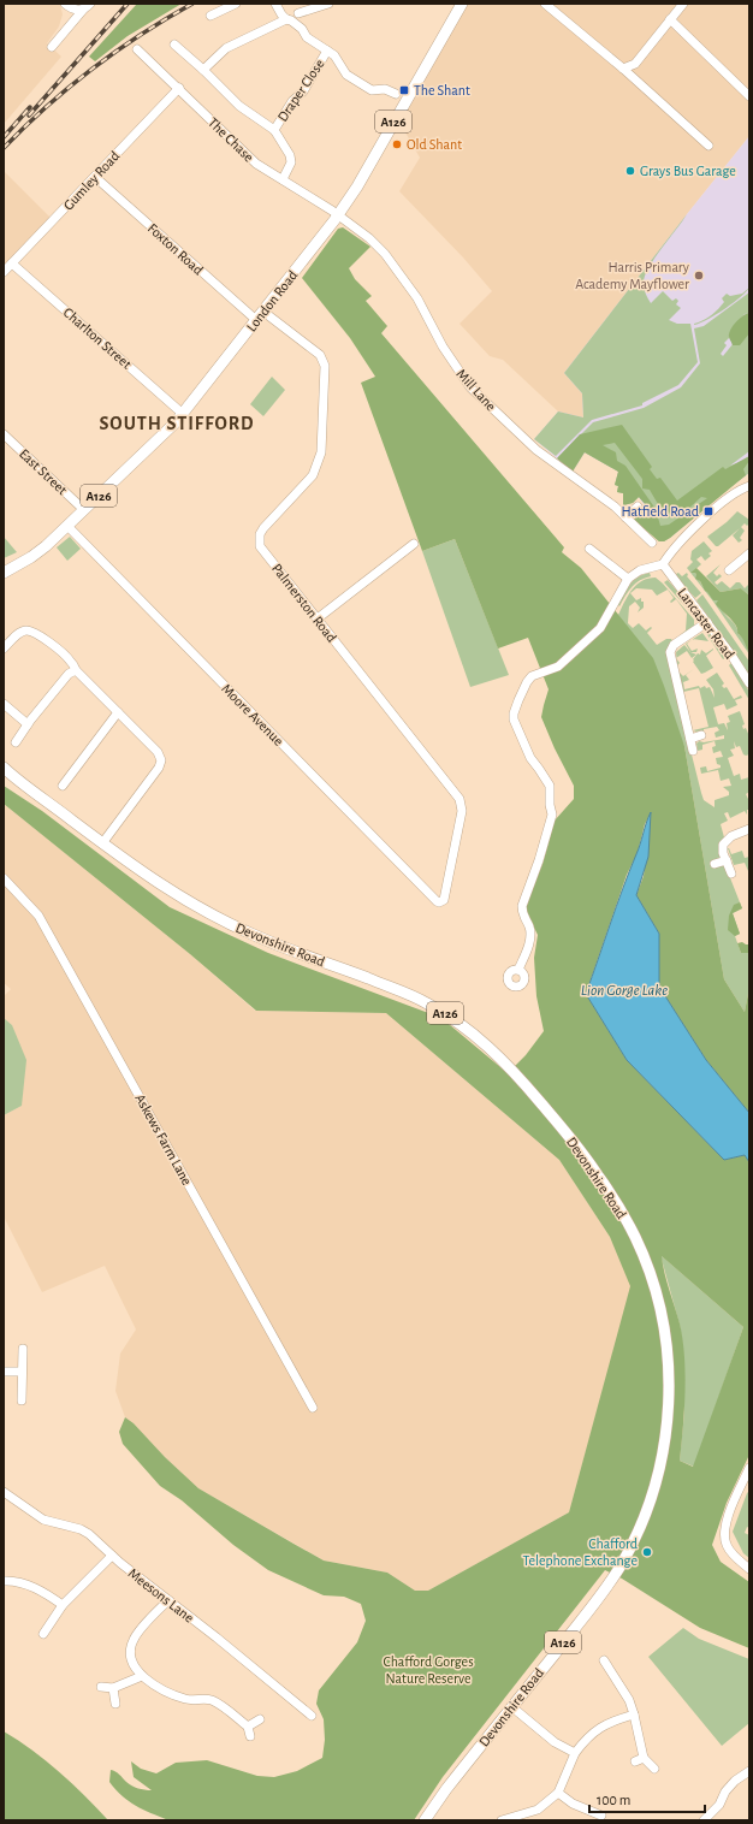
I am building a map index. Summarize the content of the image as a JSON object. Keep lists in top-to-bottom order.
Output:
{
  "streets": {
    "main road": ["A126", "London Road", "Devonshire Road"],
    "street": [
      "Draper Close",
      "The Chase",
      "Gumley Road",
      "Foxton Road",
      "Charlton Street",
      "Mill Lane",
      "East Street",
      "Palmerston Road",
      "Lancaster Road",
      "Moore Avenue",
      "Askews Farm Lane",
      "Meesons Lane"
    ]
  },
  "crossings": [
    ["Draper Close", "The Chase"],
    ["The Chase", "Gumley Road"],
    ["The Chase", "London Road"],
    ["The Chase", "Mill Lane"],
    ["Gumley Road", "Foxton Road"],
    ["Gumley Road", "Charlton Street"],
    ["Foxton Road", "London Road"],
    ["London Road", "Charlton Street"],
    ["London Road", "Mill Lane"],
    ["London Road", "East Street"],
    ["London Road", "Palmerston Road"],
    ["London Road", "Moore Avenue"],
    ["Palmerston Road", "Moore Avenue"]
  ],
  "districts": ["SOUTH STIFFORD"],
  "water": ["Lion Gorge Lake"],
  "parks": ["Chafford Gorges Nature Reserve"],
  "places": {
    "transit": ["The Shant", "Hatfield Road"],
    "other": [
      "Old Shant",
      "Grays Bus Garage",
      "Harris Primary Academy Mayflower",
      "Chafford Telephone Exchange"
    ]
  },
  "scale_bar": "100 m"
}
